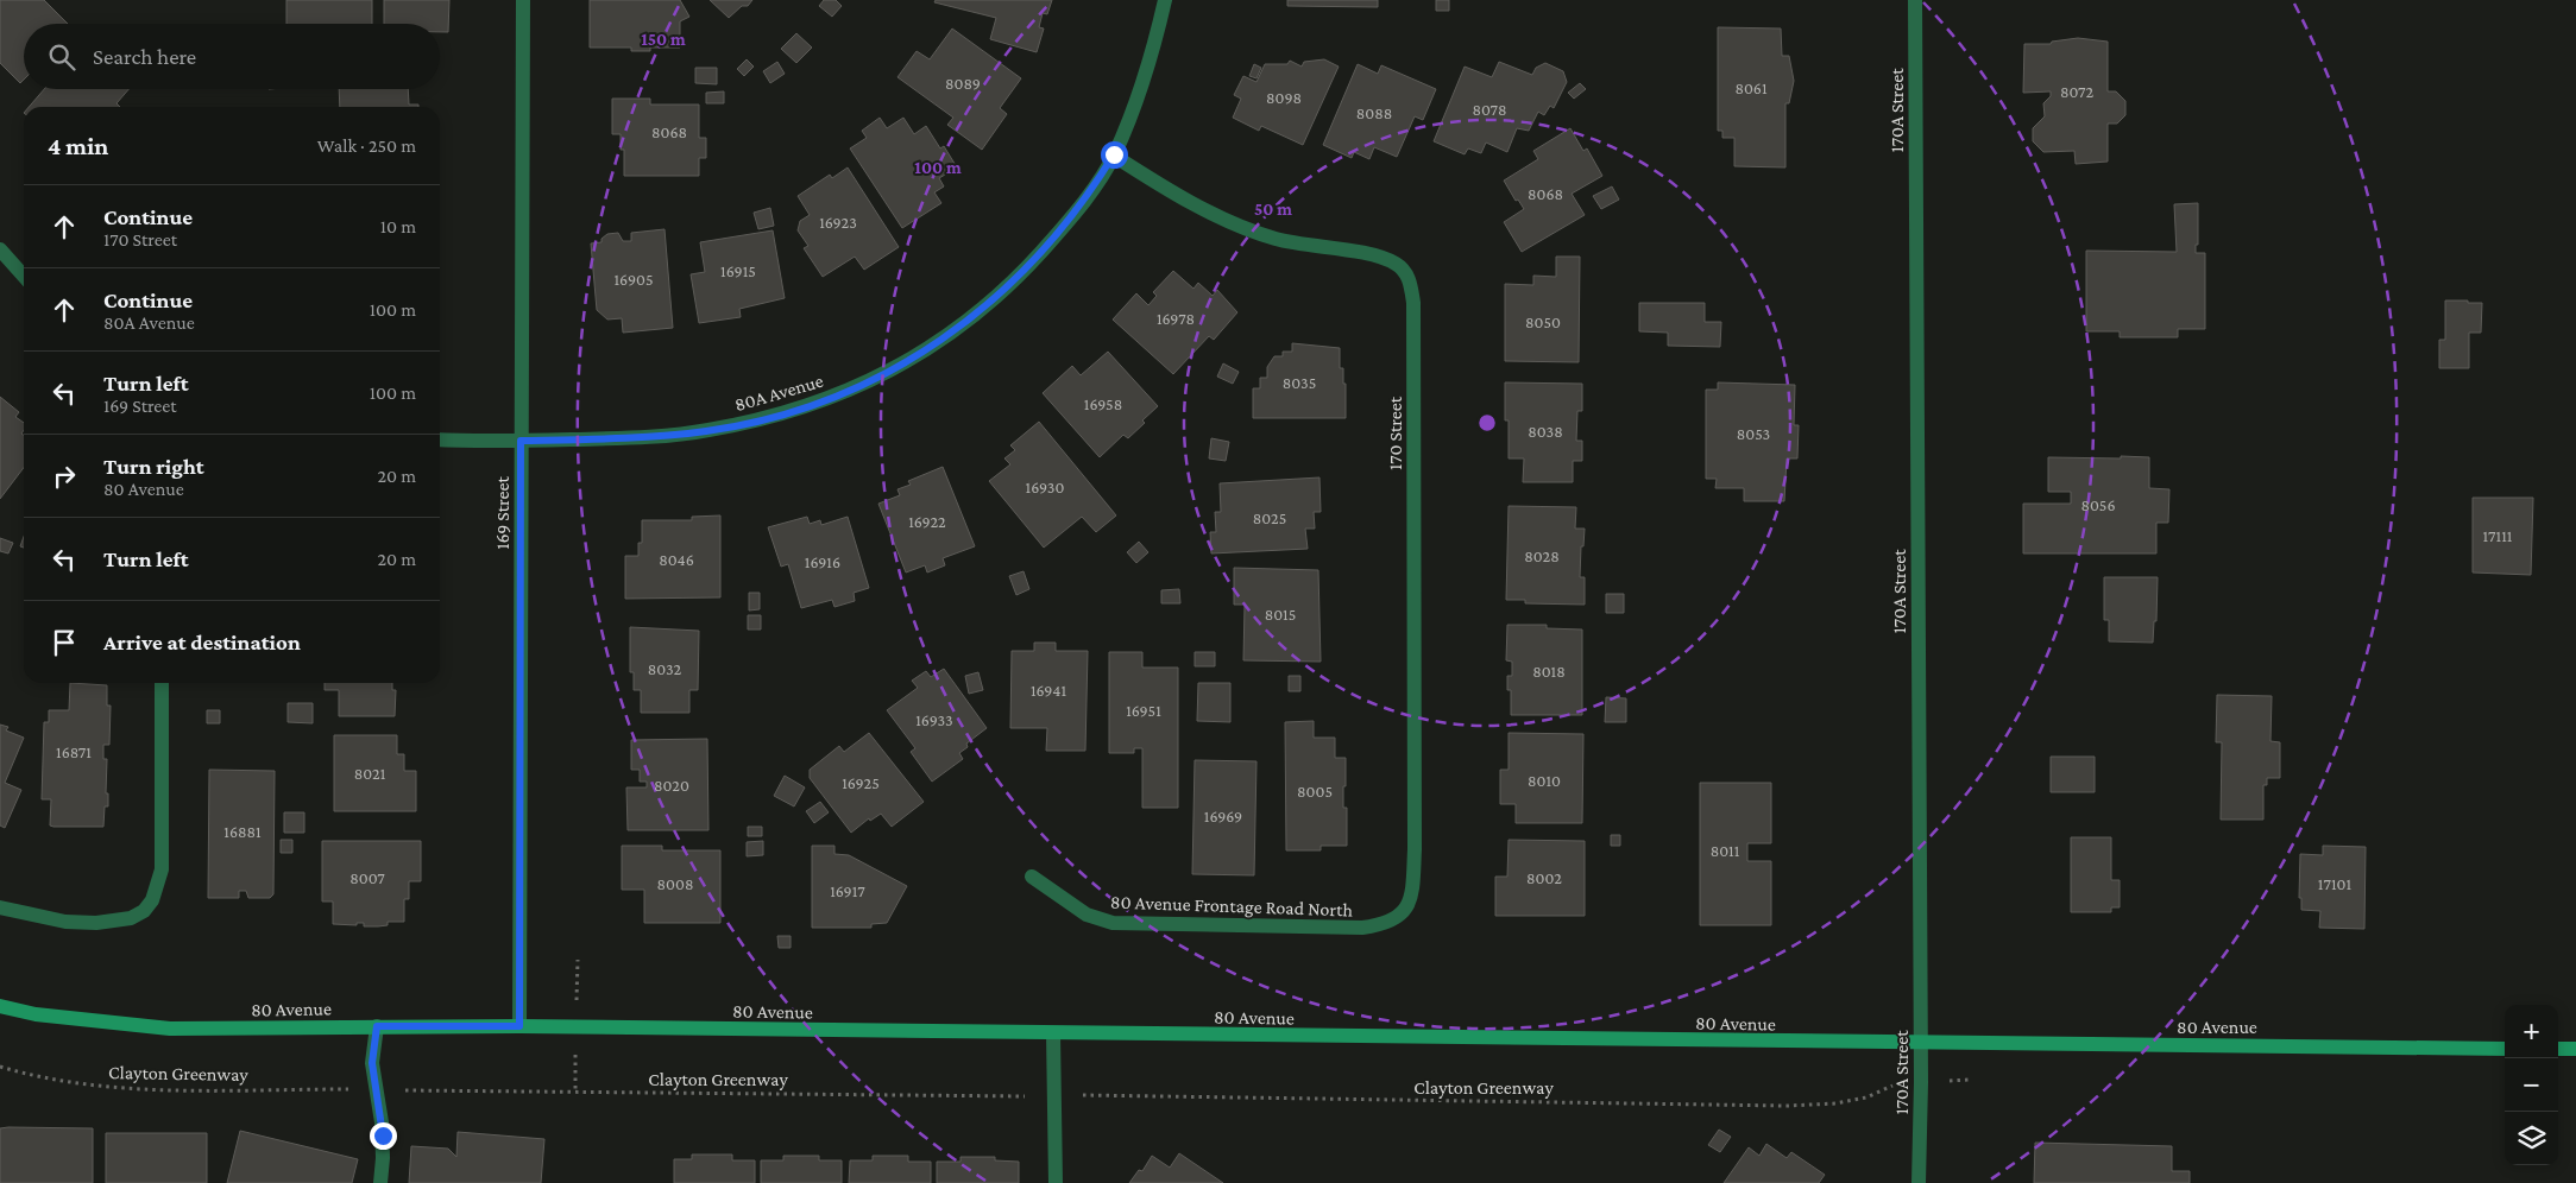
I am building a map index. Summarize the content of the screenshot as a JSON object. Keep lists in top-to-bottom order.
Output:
{
  "streets": {
    "main road": ["80 Avenue"],
    "street": [
      "170A Street",
      "80A Avenue",
      "170 Street",
      "169 Street",
      "80 Avenue Frontage Road North"
    ],
    "path": ["Clayton Greenway"]
  },
  "crossings": [
    ["170A Street", "80 Avenue"],
    ["80A Avenue", "170 Street"],
    ["80A Avenue", "169 Street"],
    ["170 Street", "80 Avenue Frontage Road North"],
    ["169 Street", "80 Avenue"]
  ],
  "house_numbers": [
    "8089",
    "8061",
    "8072",
    "8098",
    "8078",
    "8088",
    "8068",
    "8068",
    "16923",
    "16915",
    "16905",
    "16978",
    "8050",
    "8035",
    "16958",
    "8038",
    "8053",
    "16930",
    "8056",
    "8025",
    "16922",
    "17111",
    "8028",
    "8046",
    "16916",
    "8015",
    "8032",
    "8018",
    "16941",
    "16951",
    "16933",
    "16871",
    "8021",
    "8010",
    "16925",
    "8020",
    "8005",
    "16969",
    "16881",
    "8011",
    "8007",
    "8002",
    "8008",
    "17101",
    "16917"
  ],
  "page": {
    "search": "Search here",
    "heading": ["4 min", "Walk · 250 m"],
    "list": [
      ["Continue", "170 Street", "10 m"],
      ["Continue", "80A Avenue", "100 m"],
      ["Turn left", "169 Street", "100 m"],
      ["Turn right", "80 Avenue", "20 m"],
      ["Turn left", "20 m"],
      "Arrive at destination"
    ],
    "map_buttons": ["+", "−"]
  },
  "rings": ["150 m", "100 m", "50 m"]
}
